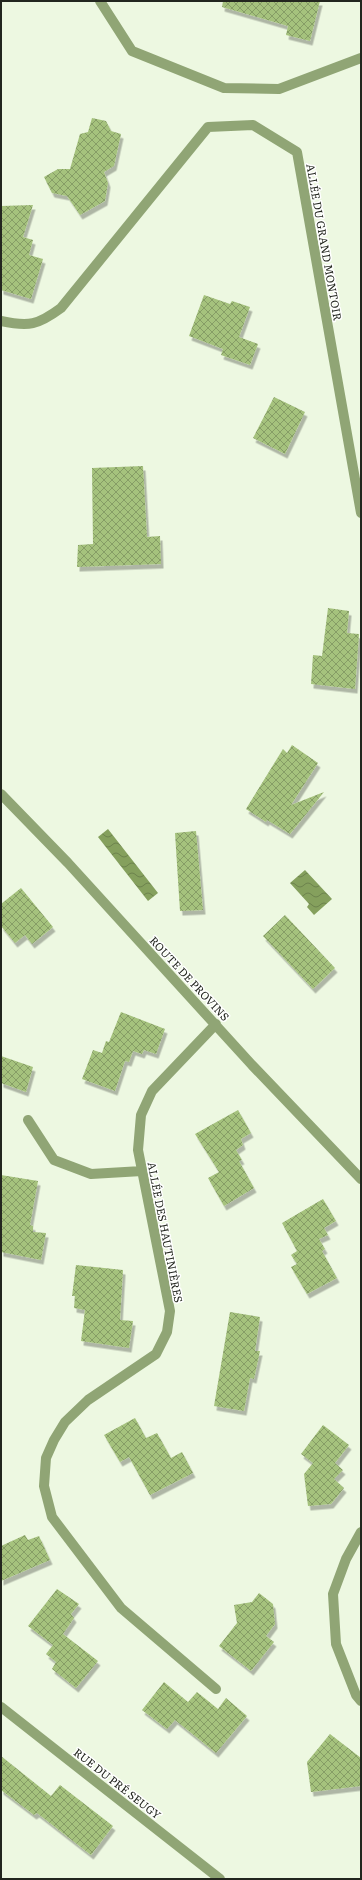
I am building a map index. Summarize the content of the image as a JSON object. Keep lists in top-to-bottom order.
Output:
{
  "streets": {
    "street": [
      "ALLÉE DU GRAND MONTOIR",
      "ROUTE DE PROVINS",
      "ALLÉE DES HAUTINIÈRES",
      "RUE DU PRÉ SEUGY"
    ]
  },
  "crossings": [
    ["ROUTE DE PROVINS", "ALLÉE DES HAUTINIÈRES"]
  ]
}
